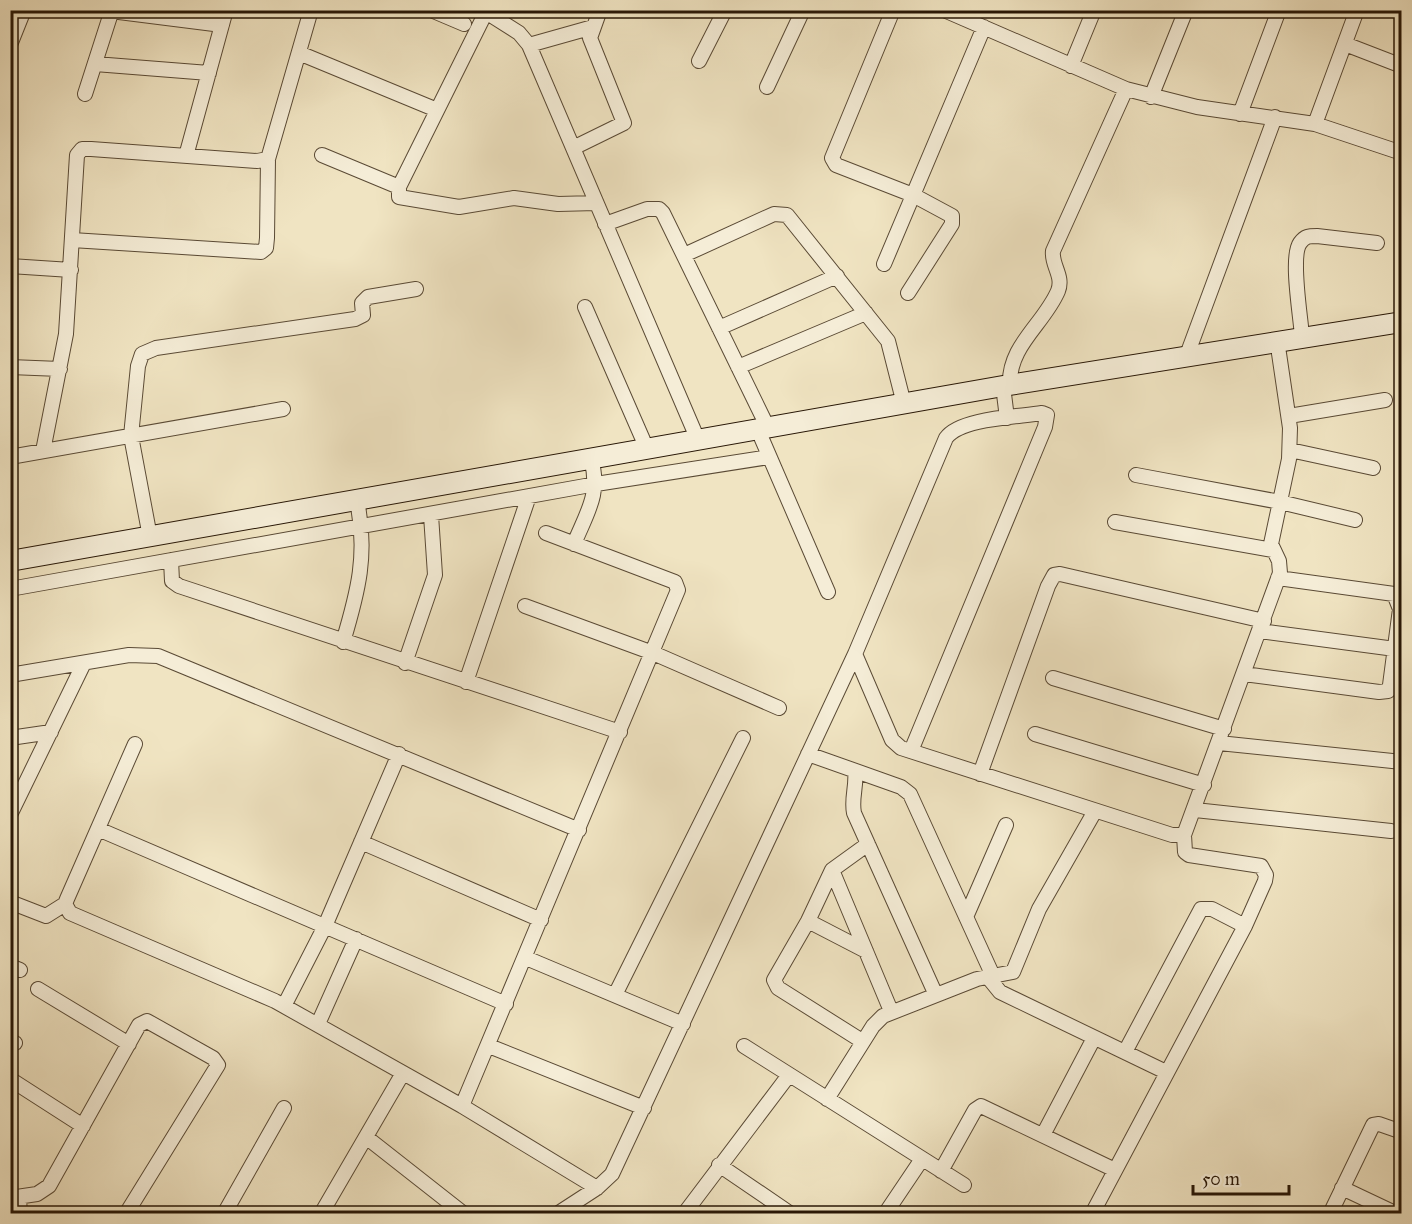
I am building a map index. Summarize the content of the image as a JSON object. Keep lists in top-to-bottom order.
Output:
{
  "scale_bar": "50 m"
}
